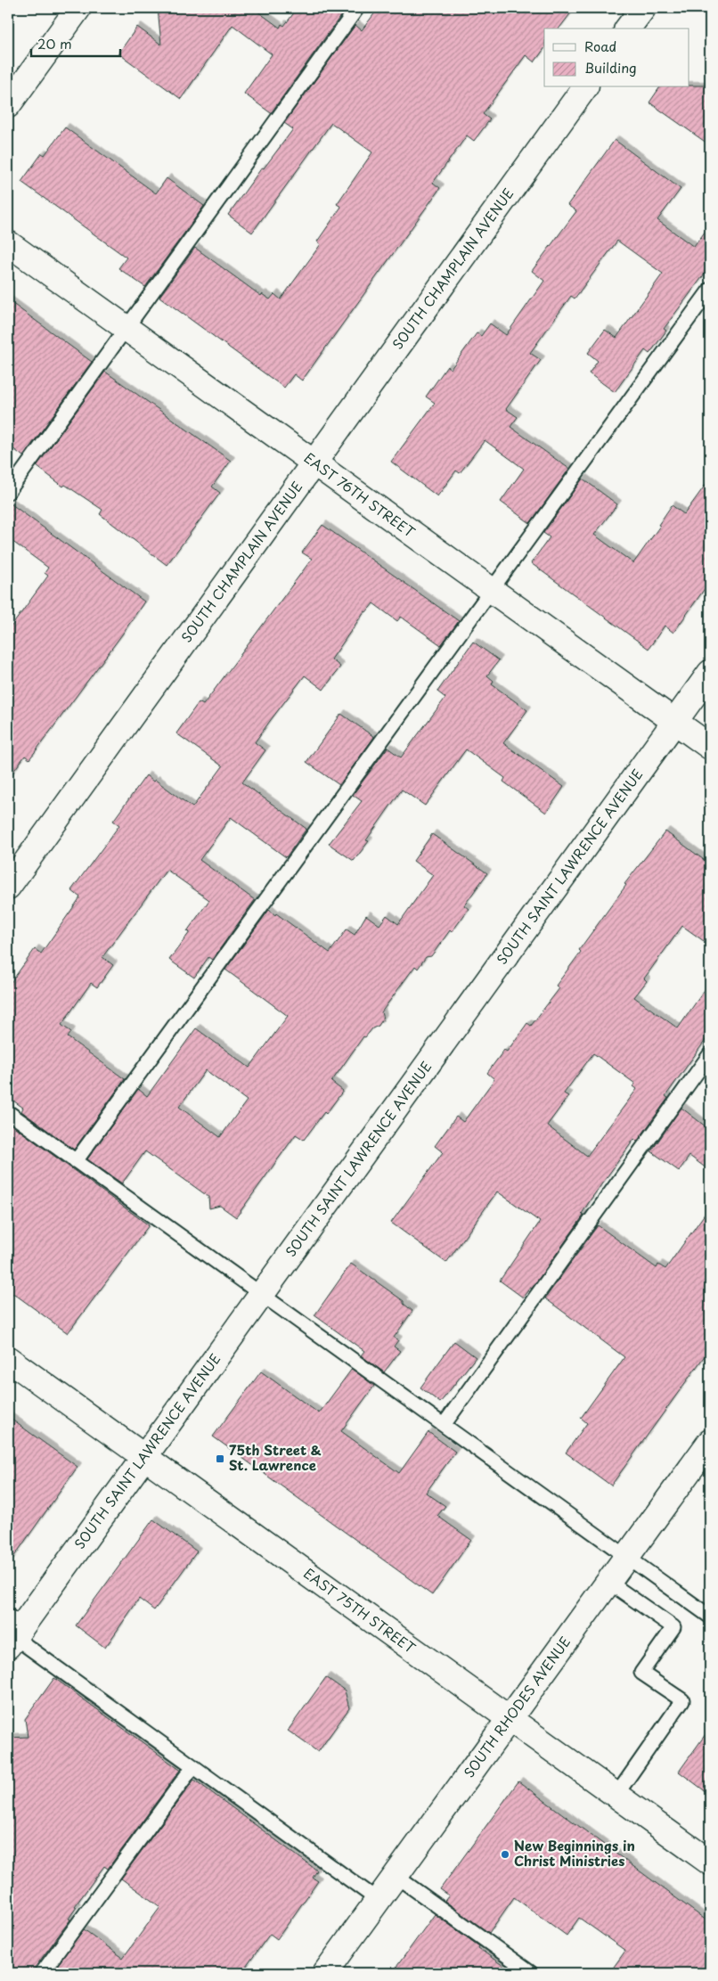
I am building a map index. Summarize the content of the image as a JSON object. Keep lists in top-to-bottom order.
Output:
{
  "streets": {
    "street": [
      "SOUTH CHAMPLAIN AVENUE",
      "EAST 76TH STREET",
      "SOUTH SAINT LAWRENCE AVENUE",
      "EAST 75TH STREET",
      "SOUTH RHODES AVENUE"
    ]
  },
  "crossings": [
    ["SOUTH CHAMPLAIN AVENUE", "EAST 76TH STREET"],
    ["EAST 76TH STREET", "SOUTH SAINT LAWRENCE AVENUE"],
    ["SOUTH SAINT LAWRENCE AVENUE", "EAST 75TH STREET"],
    ["EAST 75TH STREET", "SOUTH RHODES AVENUE"]
  ],
  "places": {
    "transit": ["75th Street & St. Lawrence"],
    "other": ["New Beginnings in Christ Ministries"]
  },
  "legend": ["Road", "Building"],
  "scale_bar": "20 m"
}
